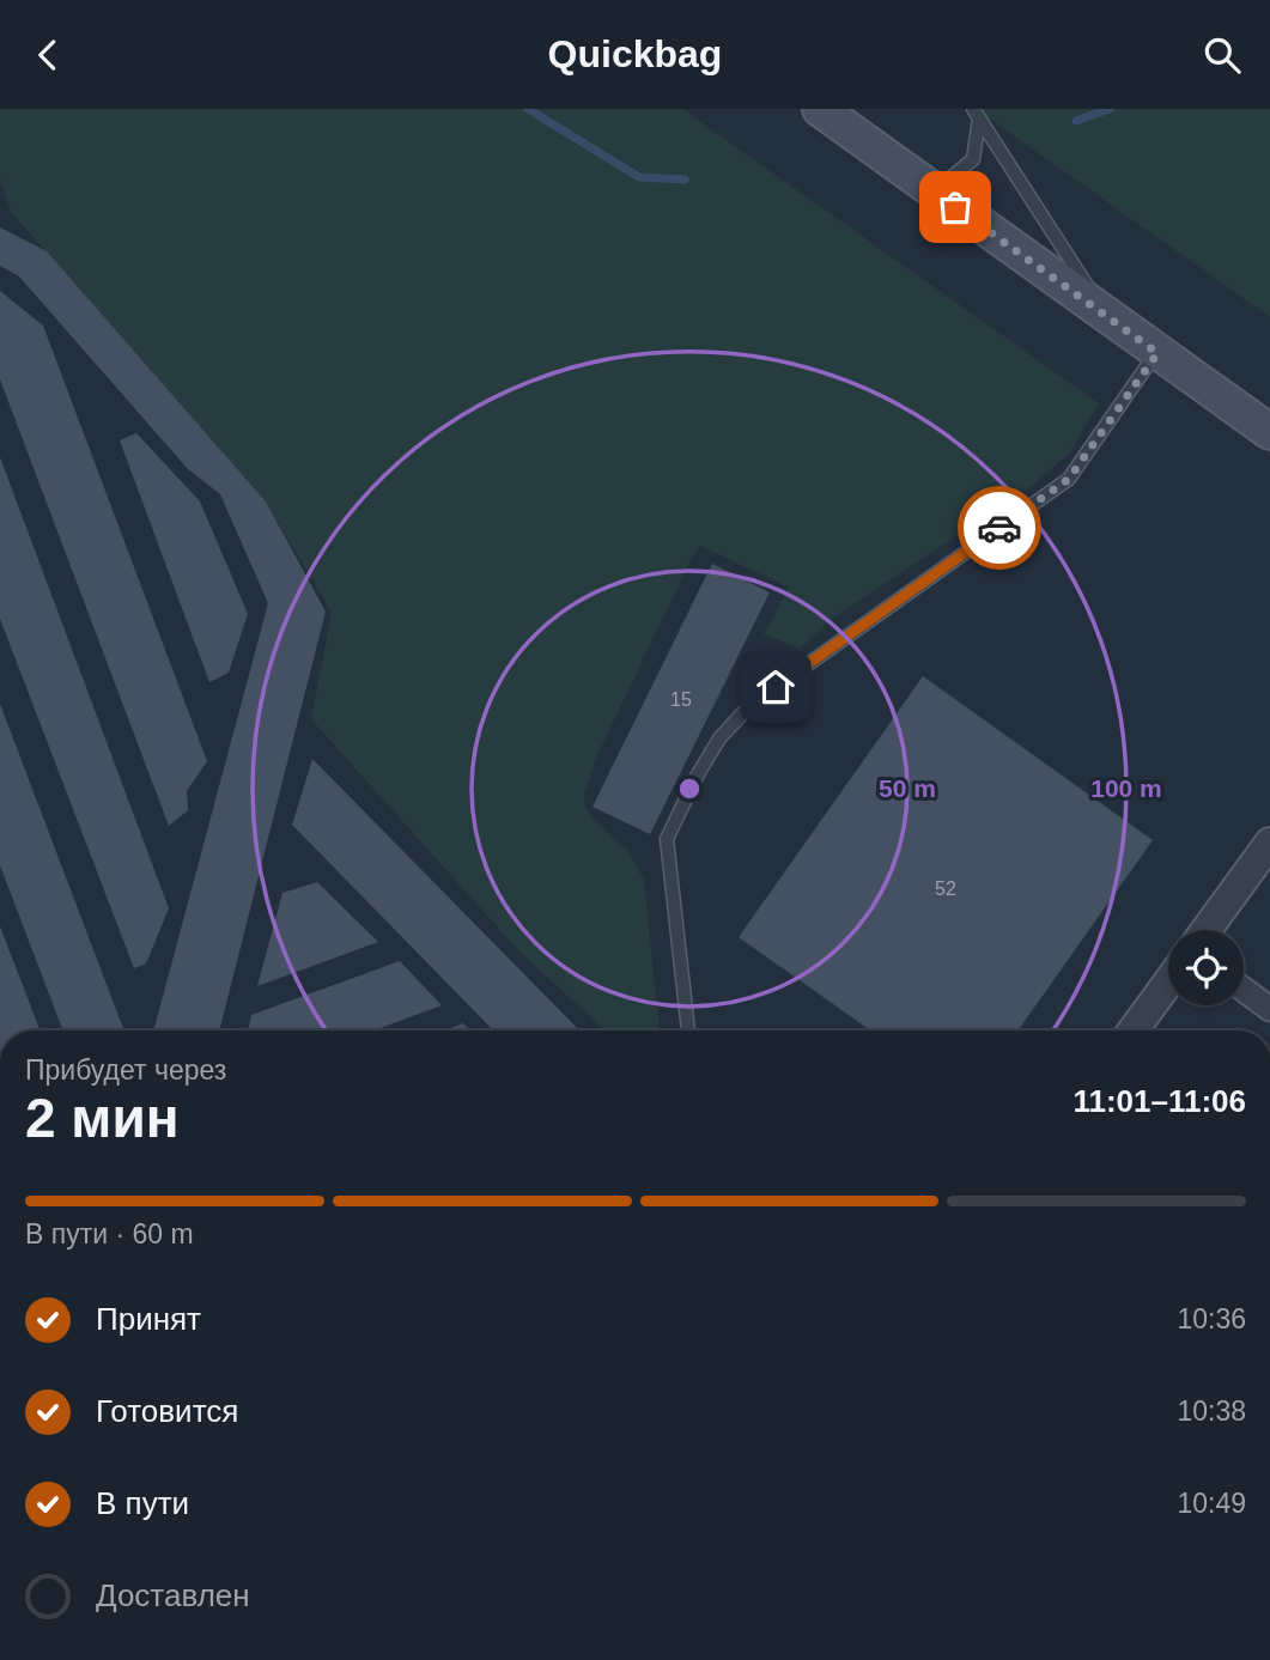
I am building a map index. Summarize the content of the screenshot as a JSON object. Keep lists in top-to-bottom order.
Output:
{
  "house_numbers": ["15", "52"],
  "page": {
    "header": "Quickbag",
    "heading": ["2 мин", "Прибудет через", "11:01–11:06"],
    "bar": "В пути · 60 m",
    "list": [
      ["Принят", "10:36"],
      ["Готовится", "10:38"],
      ["В пути", "10:49"],
      "Доставлен"
    ]
  },
  "rings": ["50 m", "100 m"]
}
